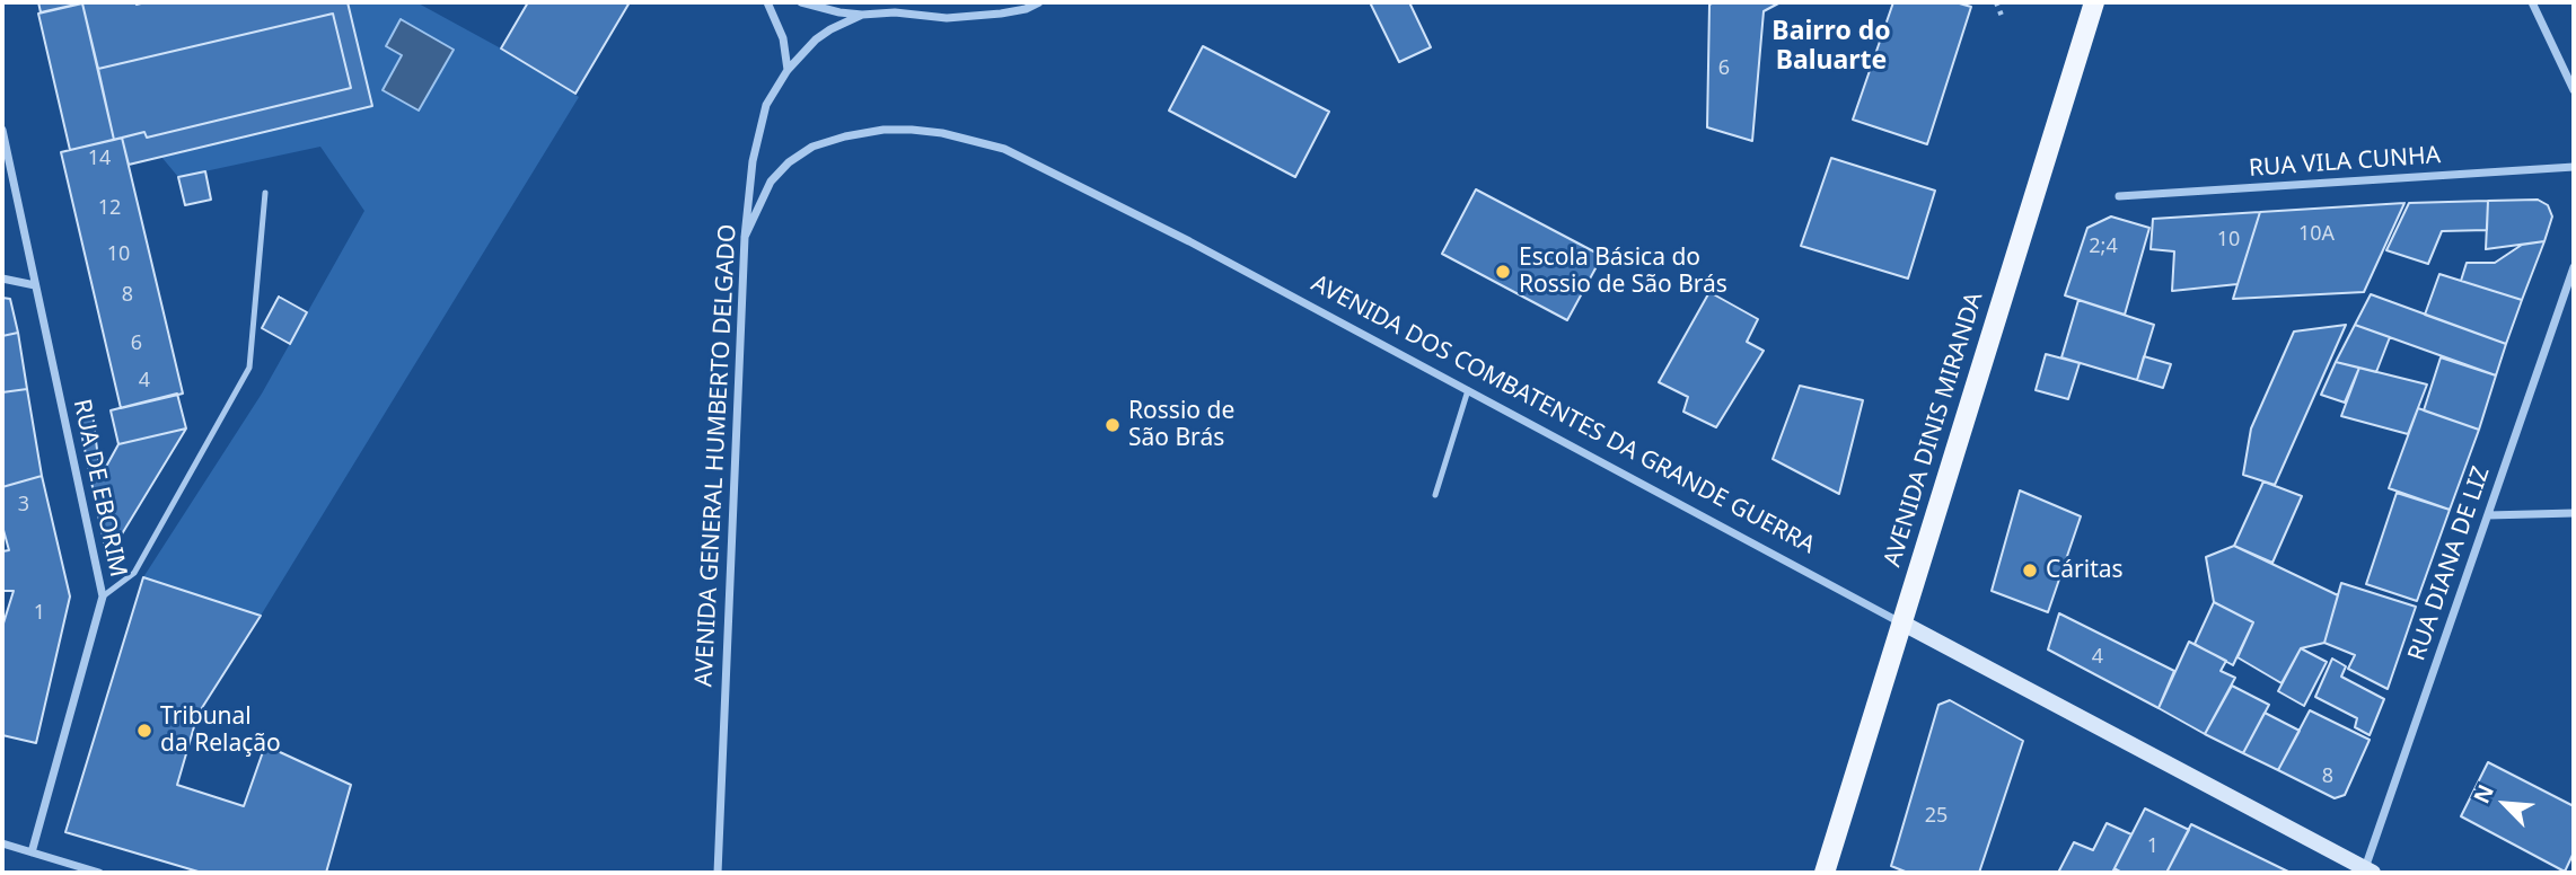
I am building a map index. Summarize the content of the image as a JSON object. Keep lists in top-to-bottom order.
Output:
{
  "streets": {
    "main road": ["AVENIDA DINIS MIRANDA"],
    "street": [
      "RUA VILA CUNHA",
      "AVENIDA DOS COMBATENTES DA GRANDE GUERRA",
      "AVENIDA GENERAL HUMBERTO DELGADO",
      "RUA DE EBORIM",
      "RUA DIANA DE LIZ"
    ]
  },
  "crossings": [
    ["AVENIDA DOS COMBATENTES DA GRANDE GUERRA", "AVENIDA DINIS MIRANDA"],
    ["AVENIDA DOS COMBATENTES DA GRANDE GUERRA", "AVENIDA GENERAL HUMBERTO DELGADO"],
    ["AVENIDA DOS COMBATENTES DA GRANDE GUERRA", "RUA DIANA DE LIZ"]
  ],
  "districts": ["Bairro do Baluarte"],
  "places": [
    "Escola Básica do Rossio de São Brás",
    "Rossio de São Brás",
    "Cáritas",
    "Tribunal da Relação"
  ],
  "house_numbers": [
    "6",
    "14",
    "12",
    "10A",
    "10",
    "2;4",
    "10",
    "8",
    "6",
    "4",
    "3",
    "1",
    "4",
    "8",
    "25",
    "1"
  ],
  "north": "top left"
}
